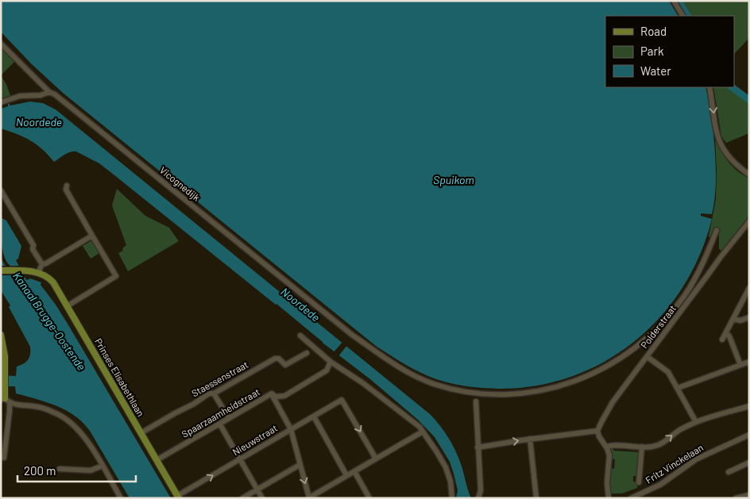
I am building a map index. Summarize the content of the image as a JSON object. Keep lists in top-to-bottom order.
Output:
{
  "streets": {
    "main road": ["Prinses Elisabethlaan"],
    "street": [
      "Vicognedijk",
      "Polderstraat",
      "Staessenstraat",
      "Spaarzaamheidstraat",
      "Nieuwstraat",
      "Fritz Vinckelaan"
    ]
  },
  "crossings": [
    ["Prinses Elisabethlaan", "Staessenstraat"],
    ["Prinses Elisabethlaan", "Spaarzaamheidstraat"],
    ["Prinses Elisabethlaan", "Nieuwstraat"]
  ],
  "water": ["Noordede", "Spuikom", "Kanaal Brugge-Oostende"],
  "legend": ["Road", "Park", "Water"],
  "scale_bar": "200 m"
}
